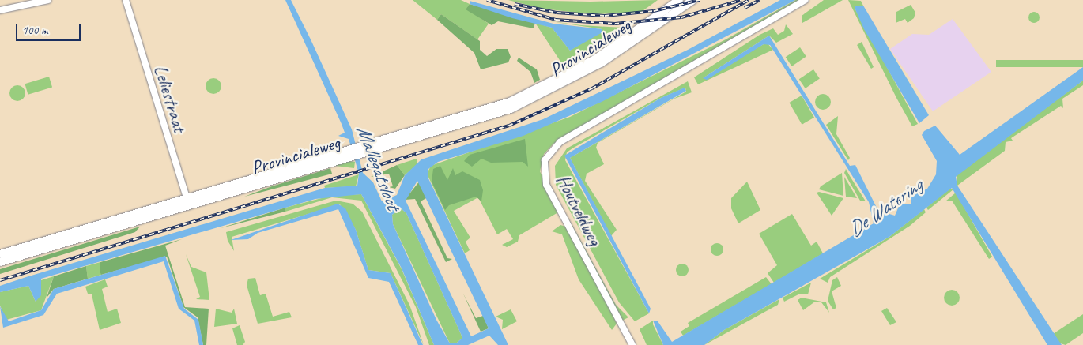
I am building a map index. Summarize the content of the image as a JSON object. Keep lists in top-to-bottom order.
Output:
{
  "streets": {
    "main road": ["Provincialeweg"],
    "street": ["Leliestraat", "Houtveldweg"]
  },
  "crossings": [
    ["Provincialeweg", "Leliestraat"]
  ],
  "water": ["Mallegatsloot", "De Watering"],
  "scale_bar": "100 m"
}
